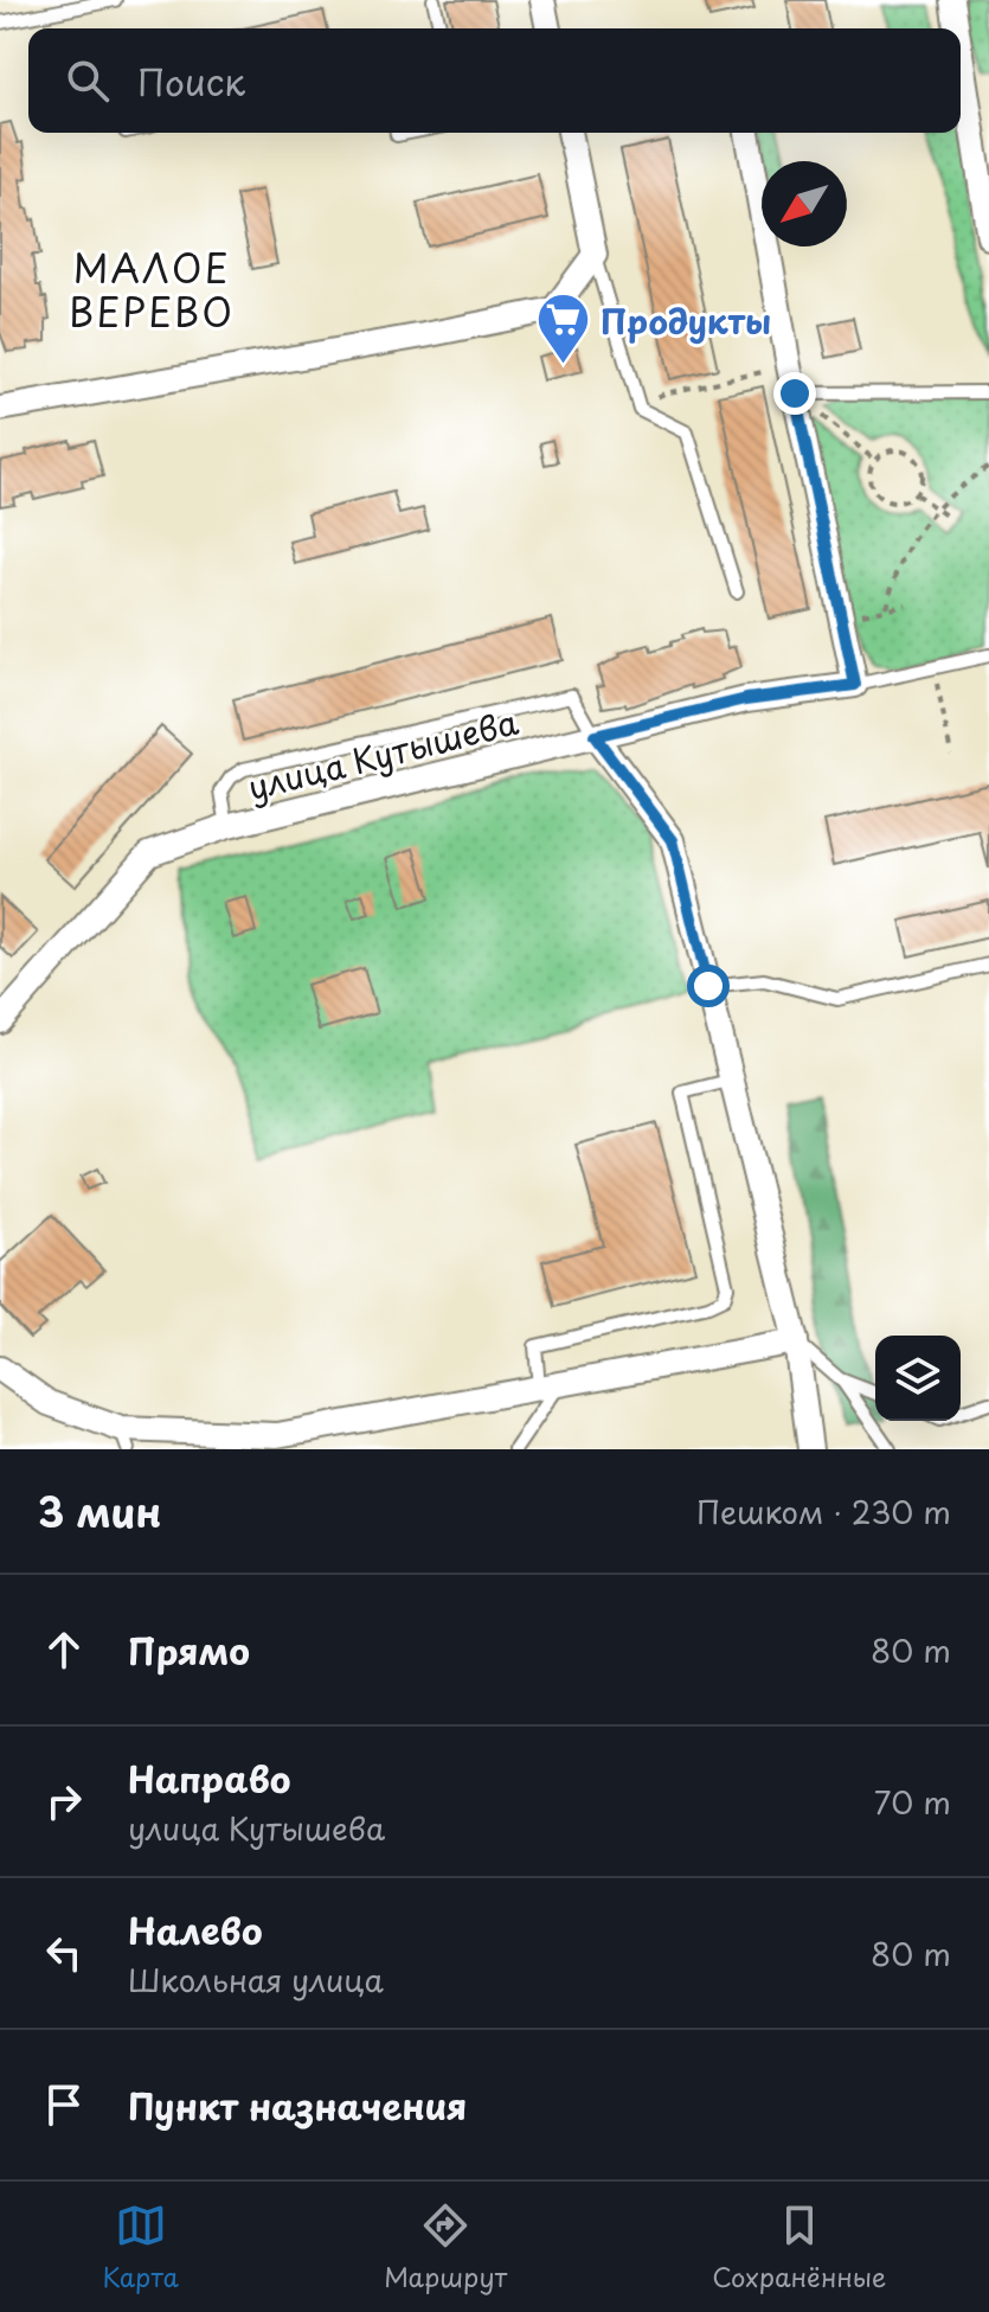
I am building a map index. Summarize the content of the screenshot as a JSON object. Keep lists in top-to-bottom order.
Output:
{
  "streets": {
    "street": ["улица Кутышева"]
  },
  "districts": ["МАЛОЕ ВЕРЕВО"],
  "places": {
    "supermarket": ["Продукты"]
  },
  "north": "bottom left",
  "page": {
    "search": "Поиск",
    "heading": ["3 мин", "Пешком · 230 m"],
    "list": [
      ["Прямо", "80 m"],
      ["Направо", "улица Кутышева", "70 m"],
      ["Налево", "Школьная улица", "80 m"],
      "Пункт назначения"
    ],
    "nav": ["Карта", "Маршрут", "Сохранённые"]
  }
}
